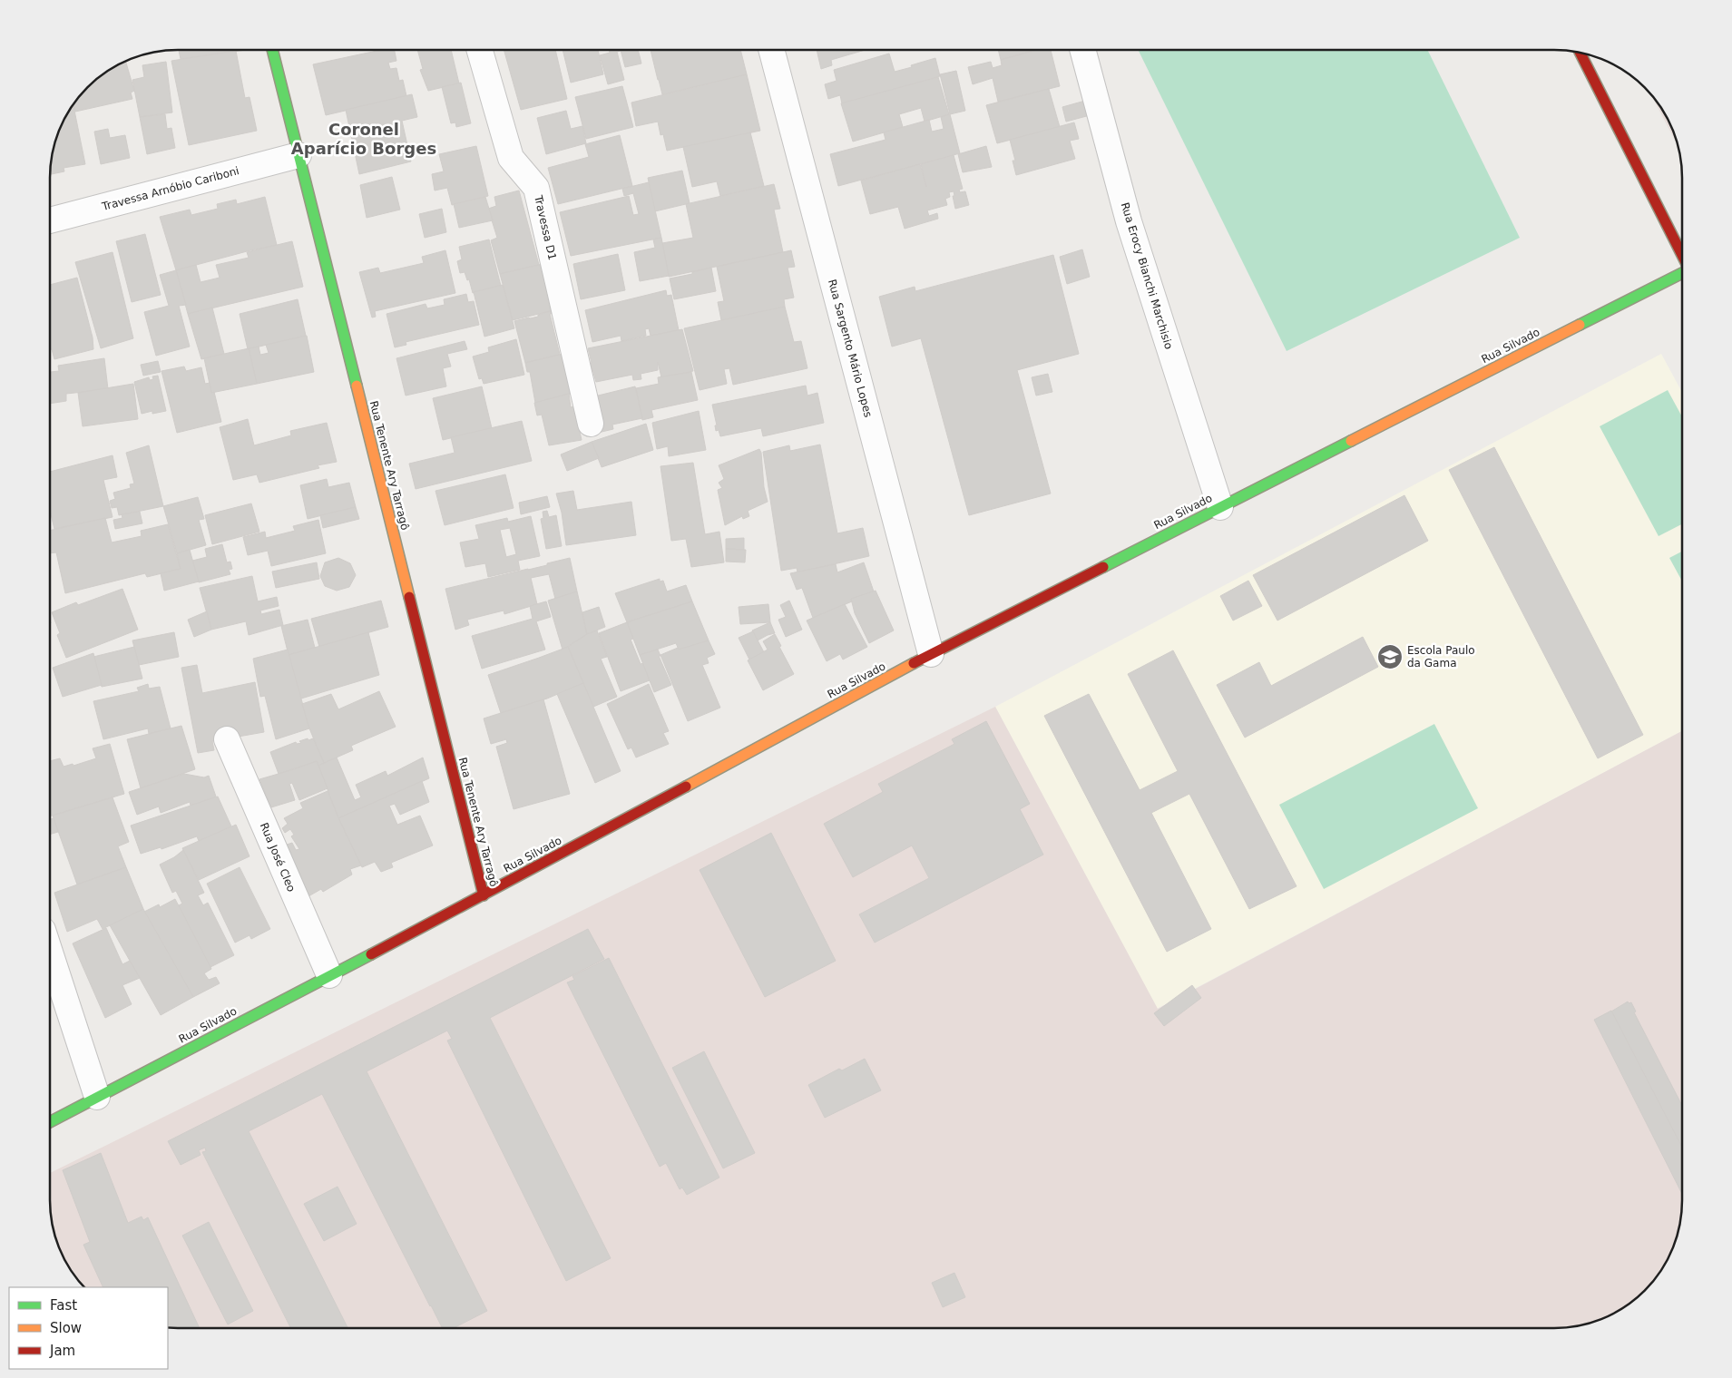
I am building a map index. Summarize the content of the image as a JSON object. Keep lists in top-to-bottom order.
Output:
{
  "streets": {
    "street": [
      "Travessa Arnóbio Cariboni",
      "Travessa D1",
      "Rua Erocy Bianchi Marchisio",
      "Rua Silvado",
      "Rua Sargento Mário Lopes",
      "Rua Tenente Ary Tarragô",
      "Rua José Cleo"
    ]
  },
  "crossings": [
    ["Travessa Arnóbio Cariboni", "Rua Tenente Ary Tarragô"],
    ["Rua Erocy Bianchi Marchisio", "Rua Silvado"],
    ["Rua Silvado", "Rua Sargento Mário Lopes"],
    ["Rua Silvado", "Rua Tenente Ary Tarragô"],
    ["Rua Silvado", "Rua José Cleo"]
  ],
  "districts": ["Coronel Aparício Borges"],
  "places": {
    "school or university": ["Escola Paulo da Gama"]
  },
  "legend": ["Fast", "Slow", "Jam"]
}
